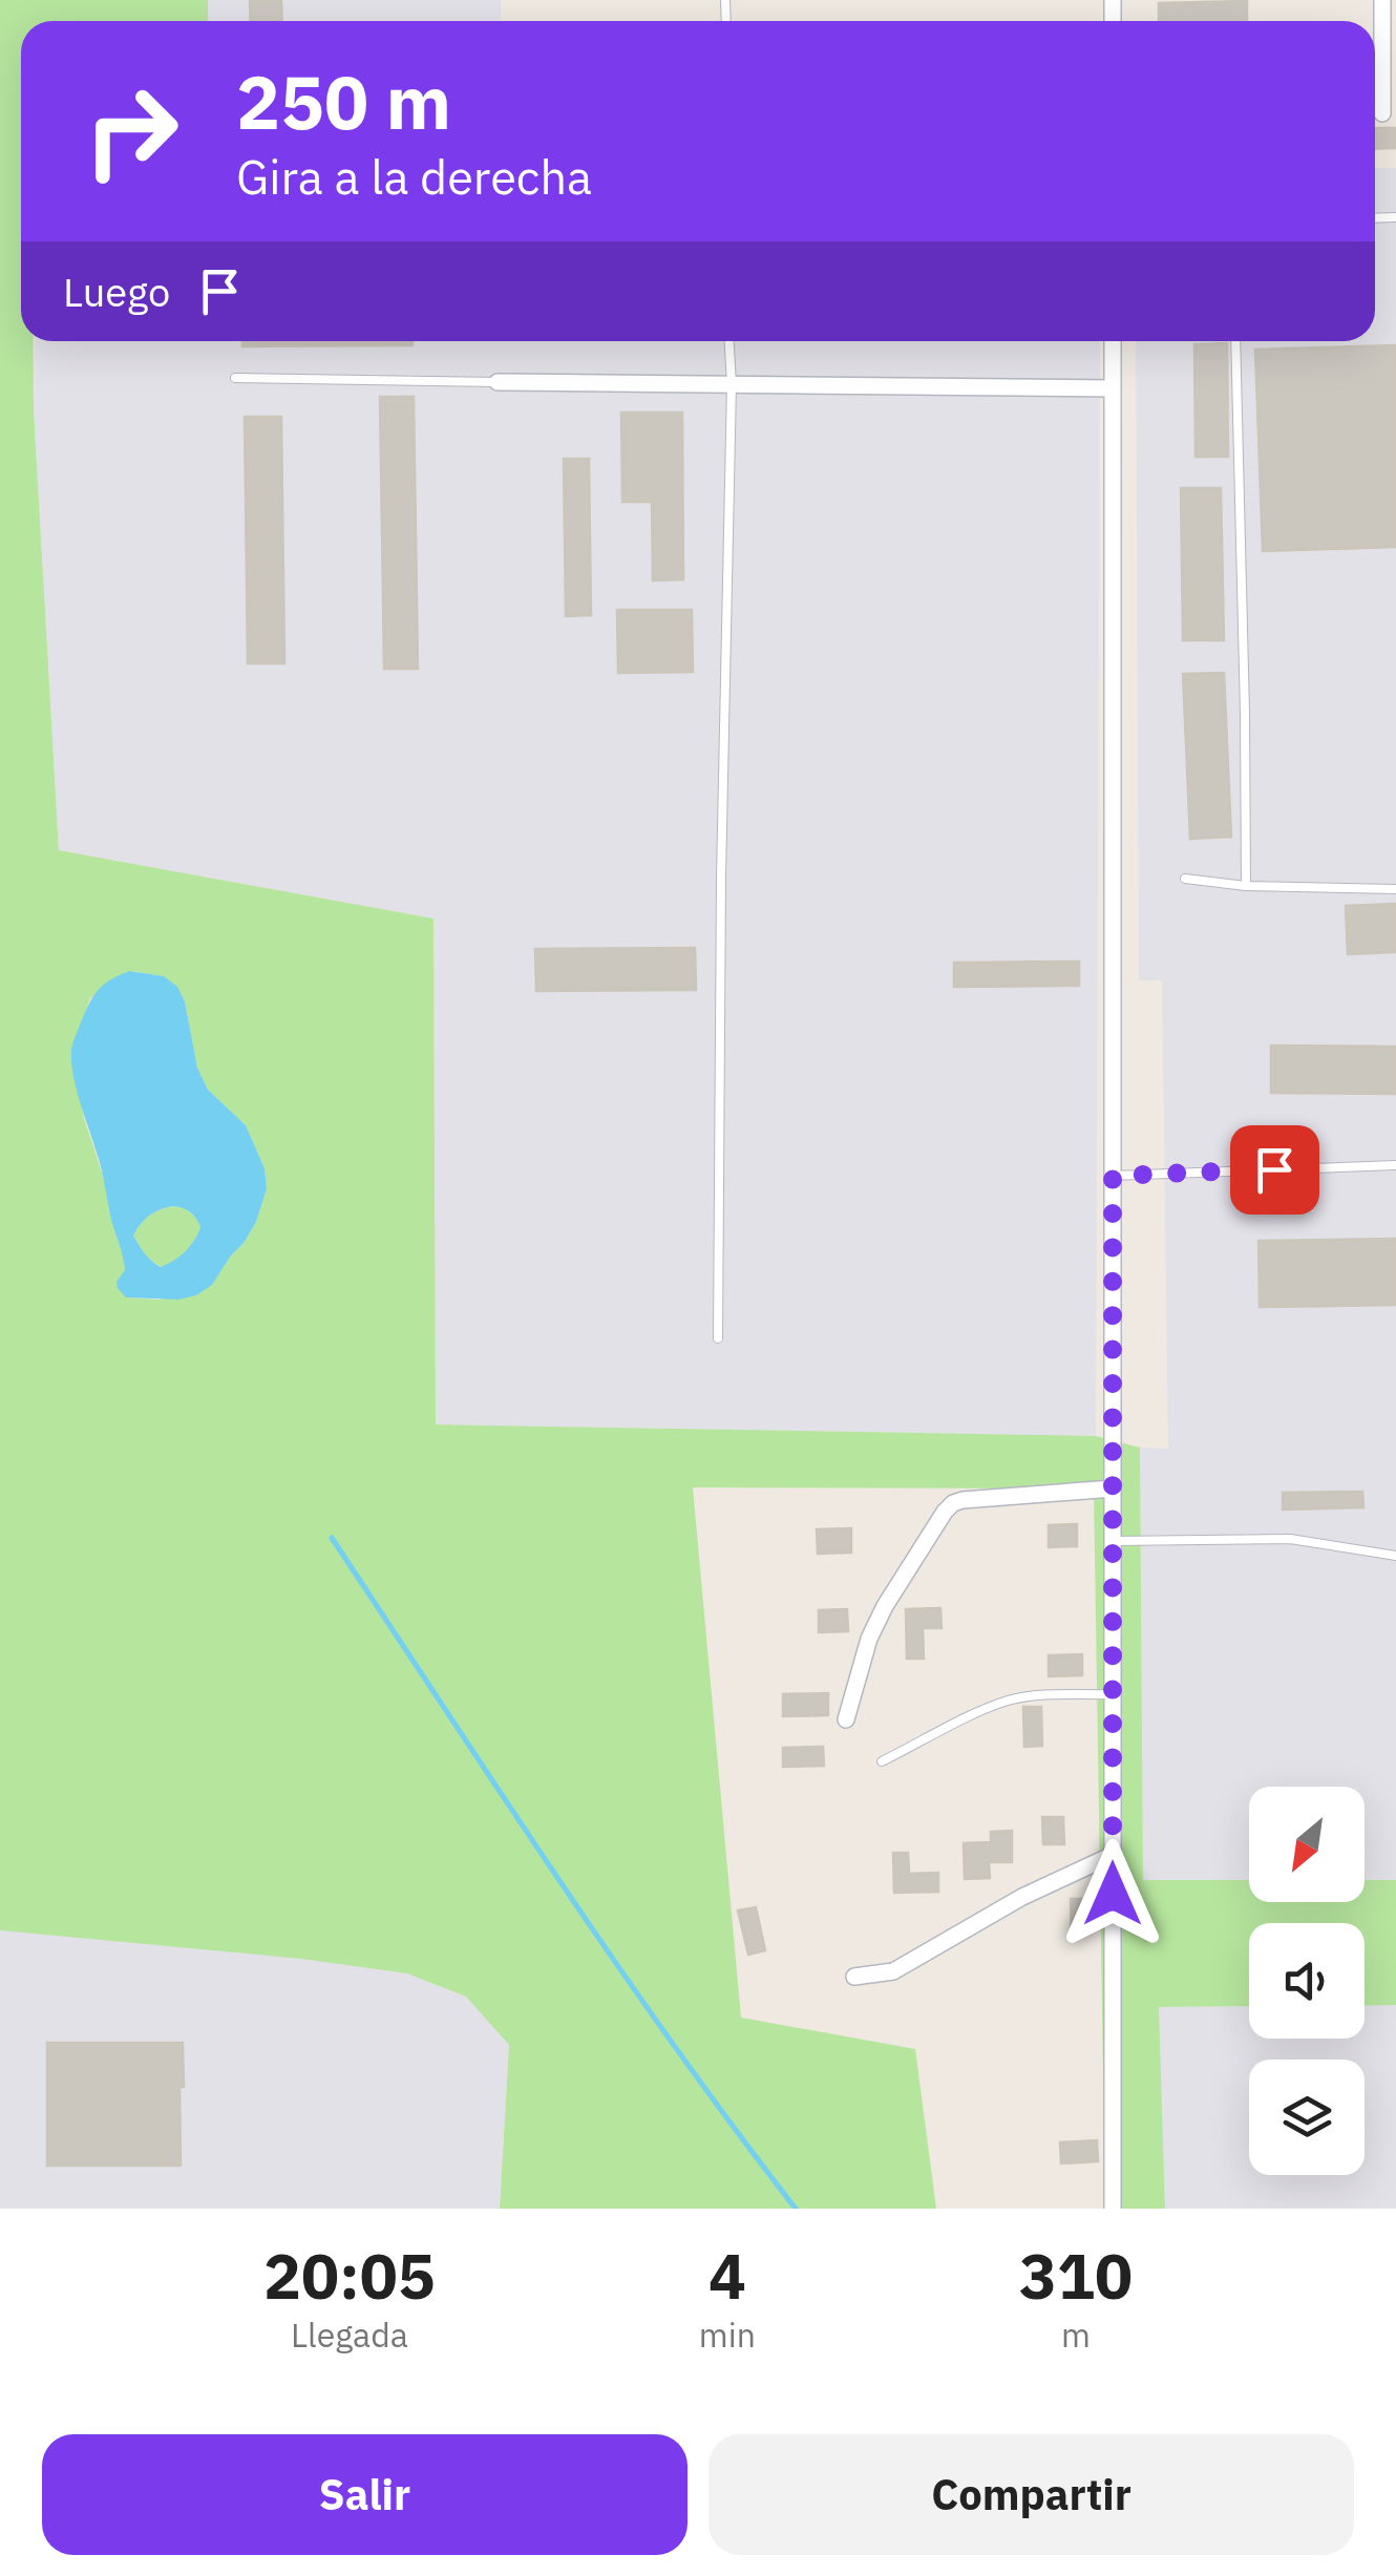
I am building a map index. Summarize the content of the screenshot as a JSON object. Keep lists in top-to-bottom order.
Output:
{
  "north": "bottom left",
  "page": {
    "turn": ["250 m", "Gira a la derecha"],
    "then": "Luego",
    "eta": [
      "20:05",
      "Llegada",
      "4",
      "min",
      "310",
      "m"
    ],
    "buttons": ["Salir", "Compartir"]
  }
}
